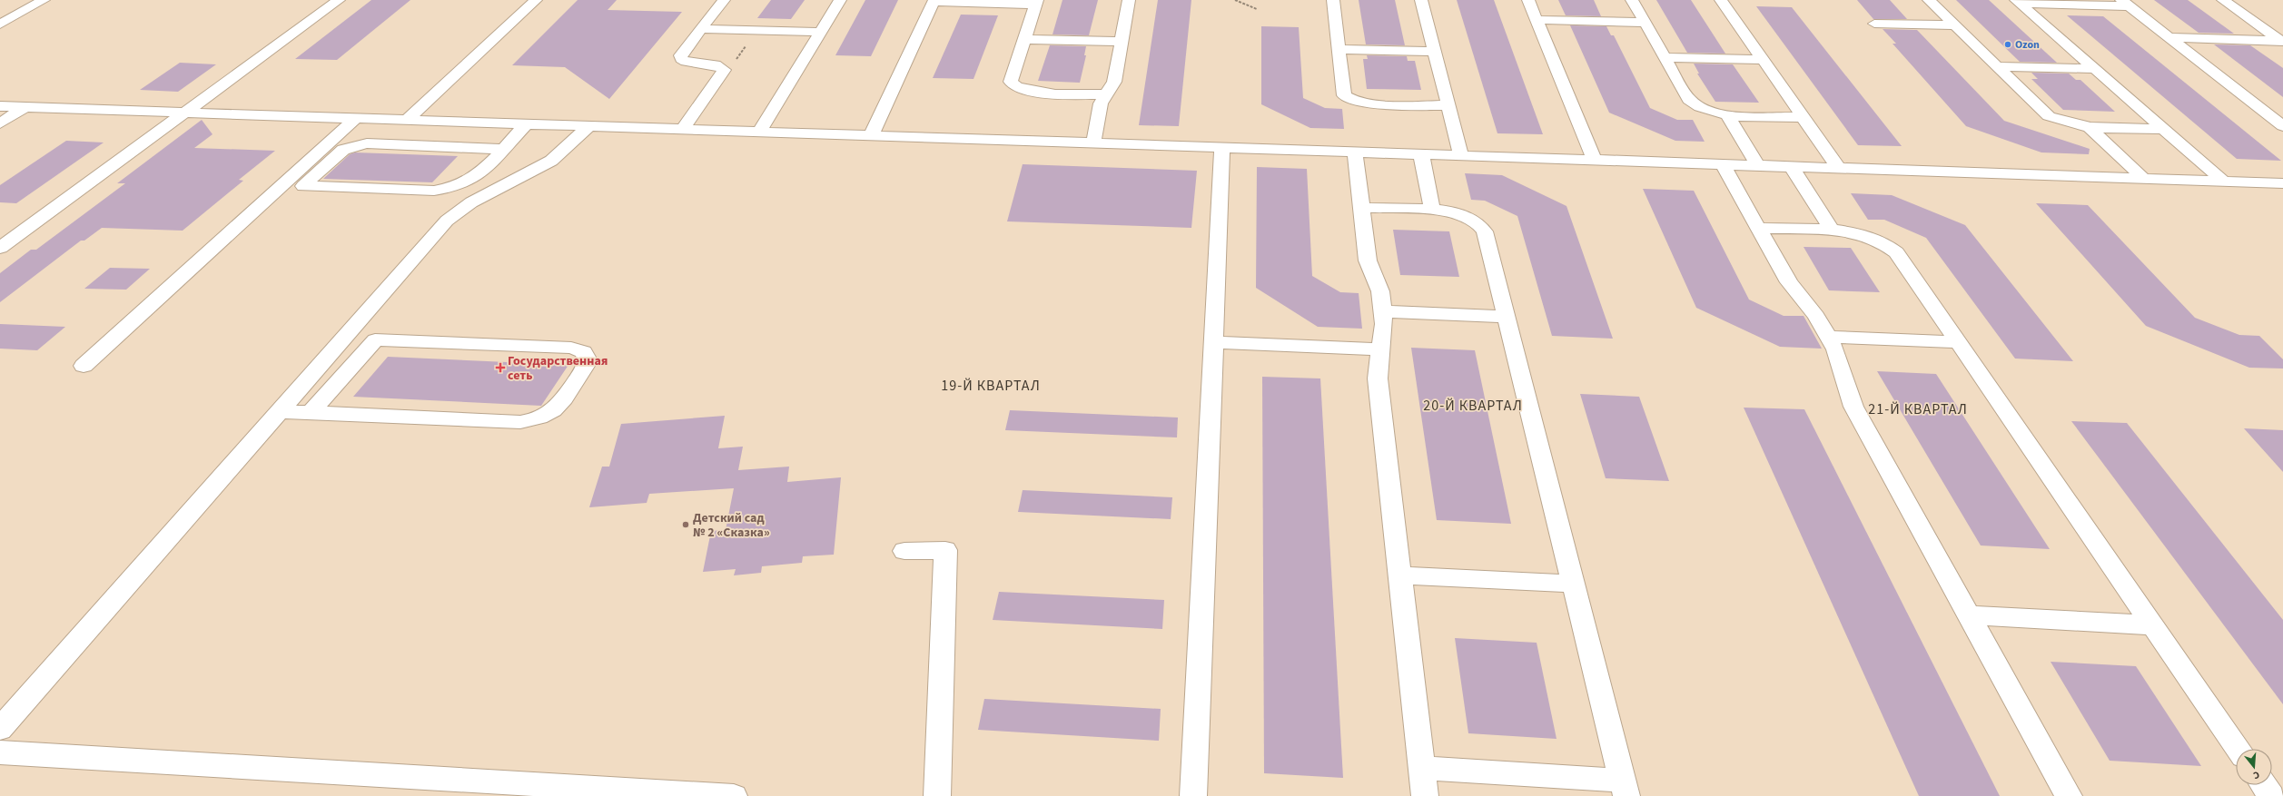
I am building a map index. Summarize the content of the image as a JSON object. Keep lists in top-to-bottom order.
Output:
{
  "districts": ["19-Й КВАРТАЛ", "20-Й КВАРТАЛ", "21-Й КВАРТАЛ"],
  "places": {
    "other": ["Ozon", "Детский сад № 2 «Сказка»"],
    "health": ["Государственная сеть"]
  },
  "north": "bottom"
}
